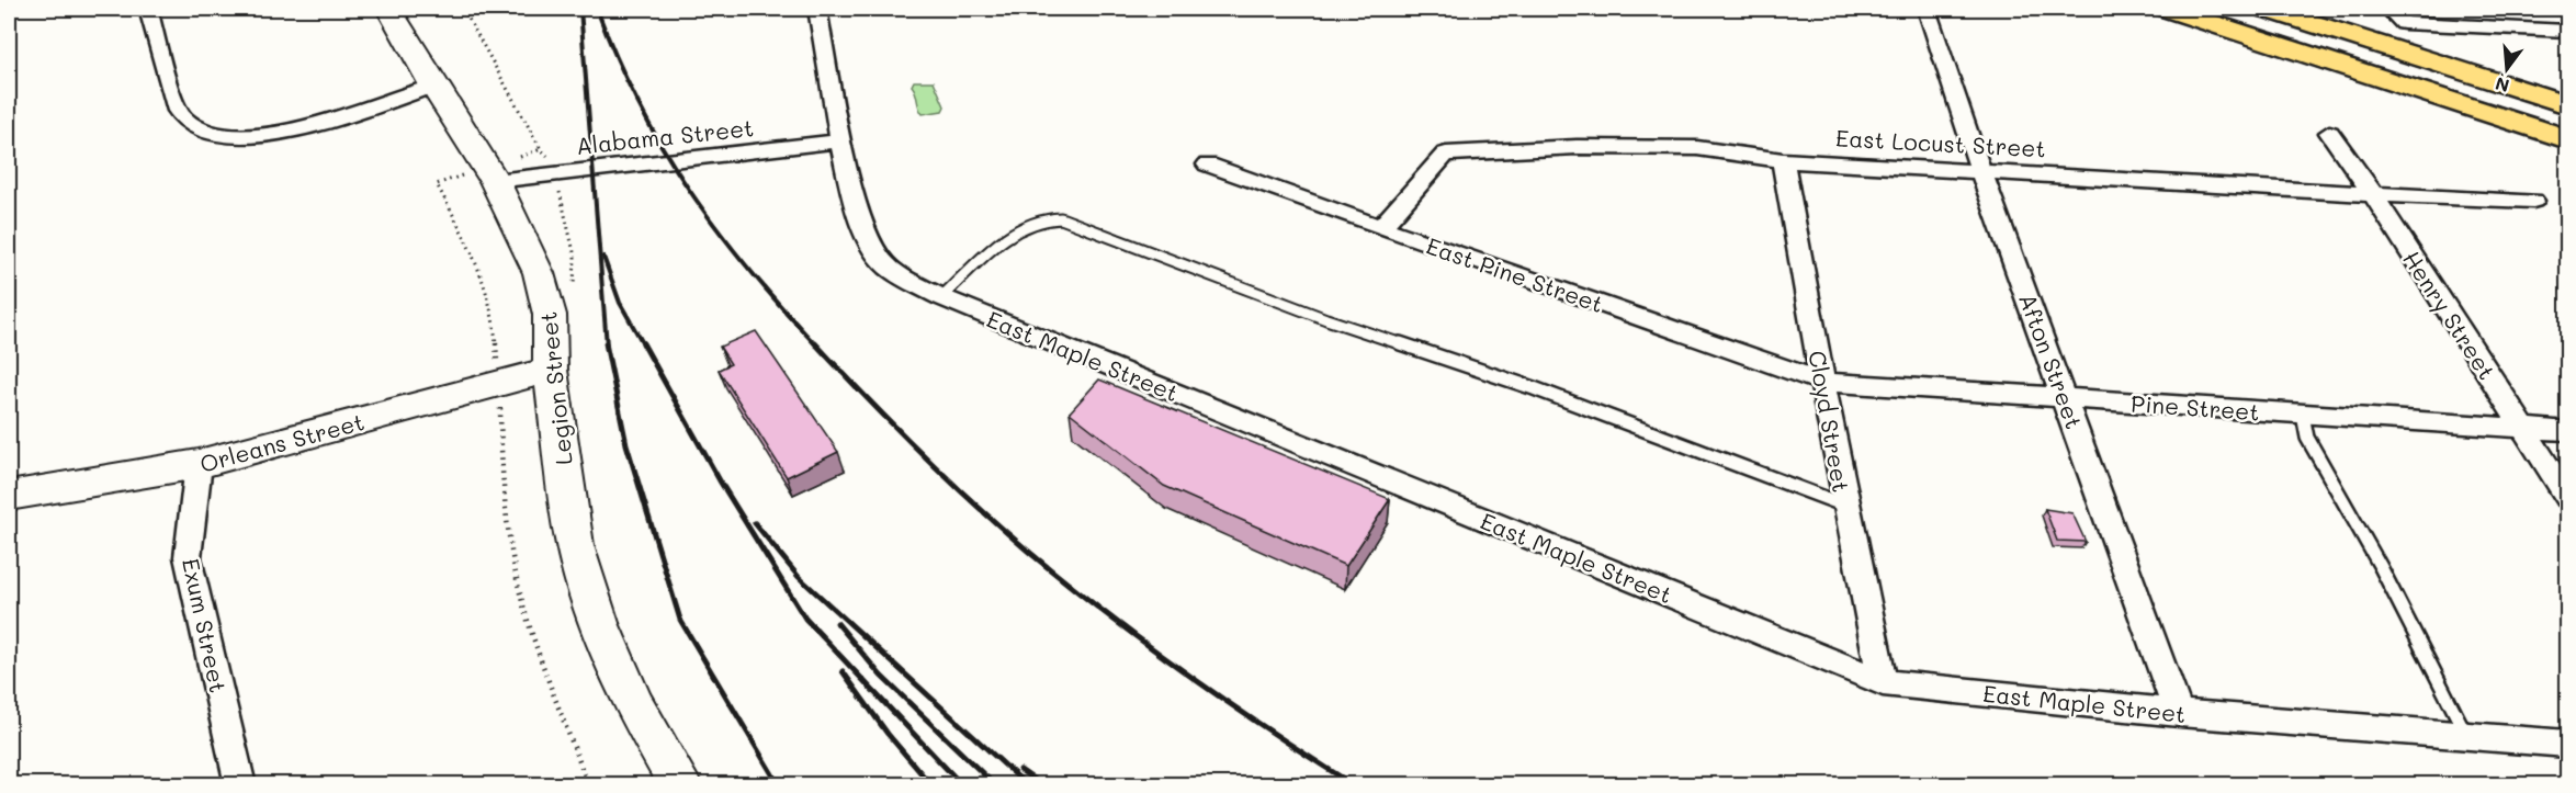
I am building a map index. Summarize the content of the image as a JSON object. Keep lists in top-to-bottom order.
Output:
{
  "streets": {
    "main road": ["Legion Street", "Orleans Street"],
    "street": [
      "Alabama Street",
      "East Locust Street",
      "East Pine Street",
      "Henry Street",
      "East Maple Street",
      "Afton Street",
      "Pine Street",
      "Cloyd Street",
      "Exum Street"
    ]
  },
  "crossings": [
    ["Alabama Street", "East Maple Street"],
    ["Alabama Street", "Legion Street"],
    ["East Locust Street", "East Pine Street"],
    ["East Locust Street", "Henry Street"],
    ["East Locust Street", "Afton Street"],
    ["East Locust Street", "Cloyd Street"],
    ["East Pine Street", "Pine Street"],
    ["East Pine Street", "Cloyd Street"],
    ["Henry Street", "Pine Street"],
    ["East Maple Street", "Afton Street"],
    ["East Maple Street", "Cloyd Street"],
    ["Afton Street", "Pine Street"],
    ["Legion Street", "Orleans Street"],
    ["Pine Street", "Cloyd Street"],
    ["Orleans Street", "Exum Street"]
  ],
  "north": "bottom"
}
